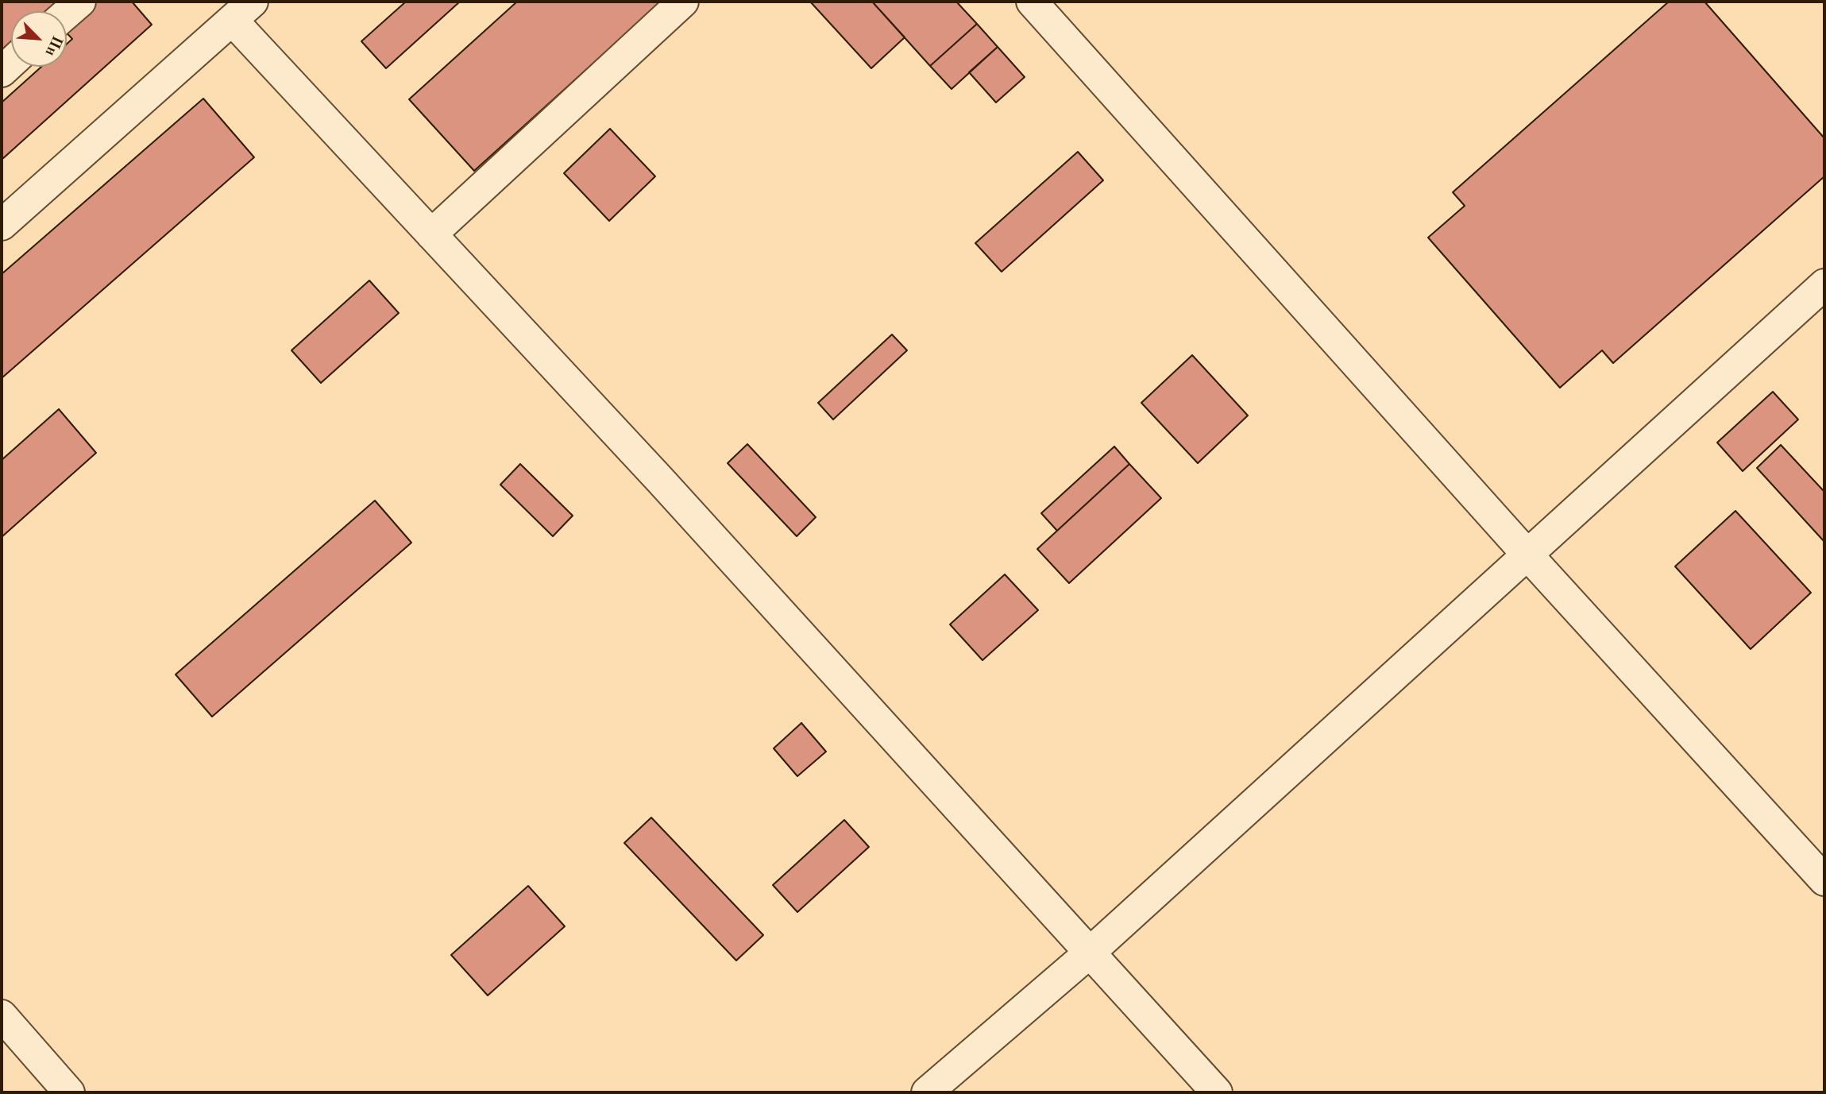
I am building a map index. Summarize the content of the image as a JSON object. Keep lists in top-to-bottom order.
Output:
{
  "north": "bottom right"
}
